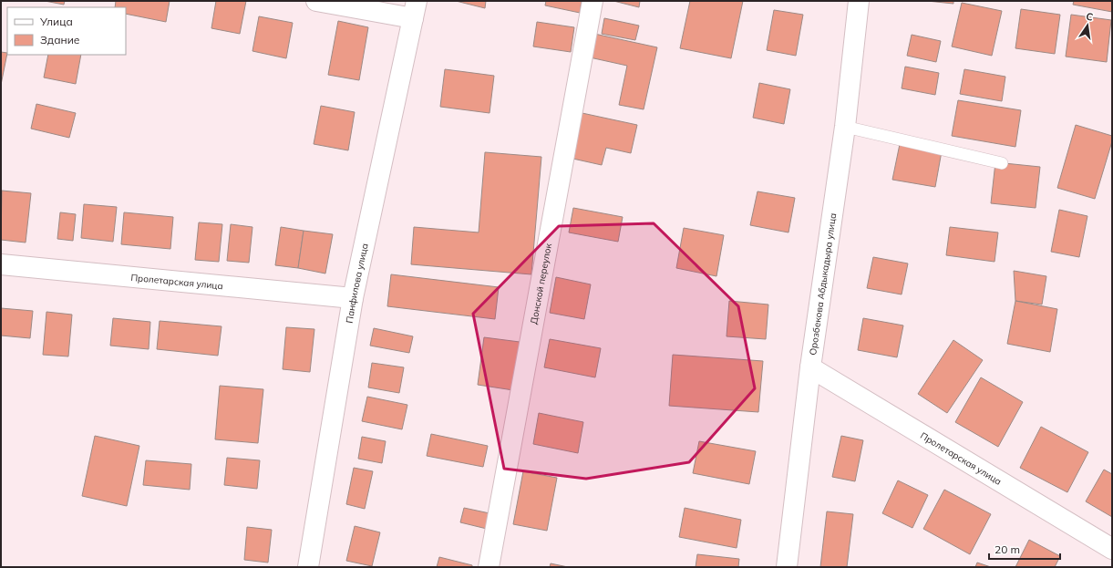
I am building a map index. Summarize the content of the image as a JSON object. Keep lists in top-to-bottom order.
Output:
{
  "streets": {
    "street": [
      "Пролетарская улица",
      "Панфилова улица",
      "Орозбекова Абдыкадыра улица",
      "Донской переулок"
    ]
  },
  "crossings": [
    ["Пролетарская улица", "Панфилова улица"],
    ["Пролетарская улица", "Орозбекова Абдыкадыра улица"]
  ],
  "legend": ["Улица", "Здание"],
  "scale_bar": "20 m",
  "north": "top"
}
